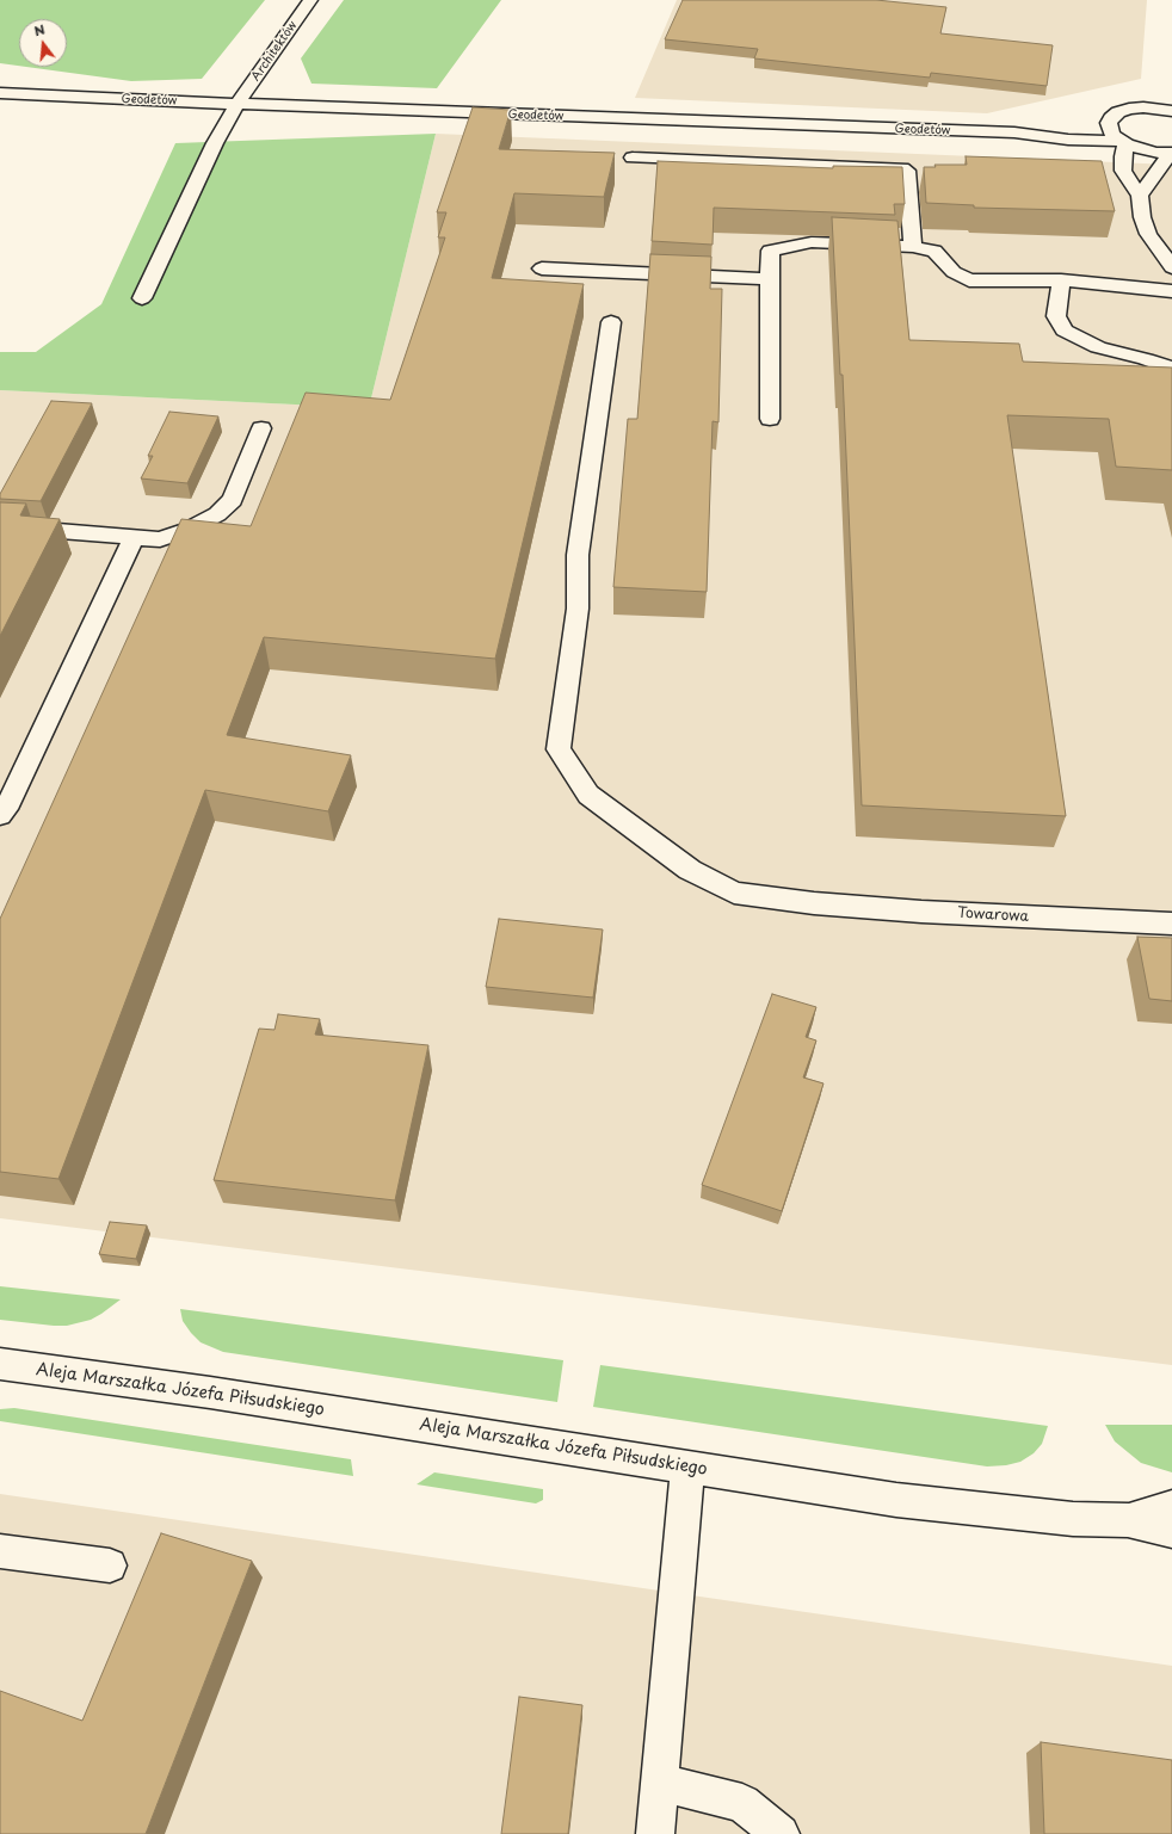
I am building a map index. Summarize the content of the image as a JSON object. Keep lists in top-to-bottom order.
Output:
{
  "streets": {
    "street": [
      "Architektów",
      "Geodetów",
      "Towarowa",
      "Aleja Marszałka Józefa Piłsudskiego"
    ]
  },
  "crossings": [
    ["Architektów", "Geodetów"]
  ],
  "north": "top"
}
